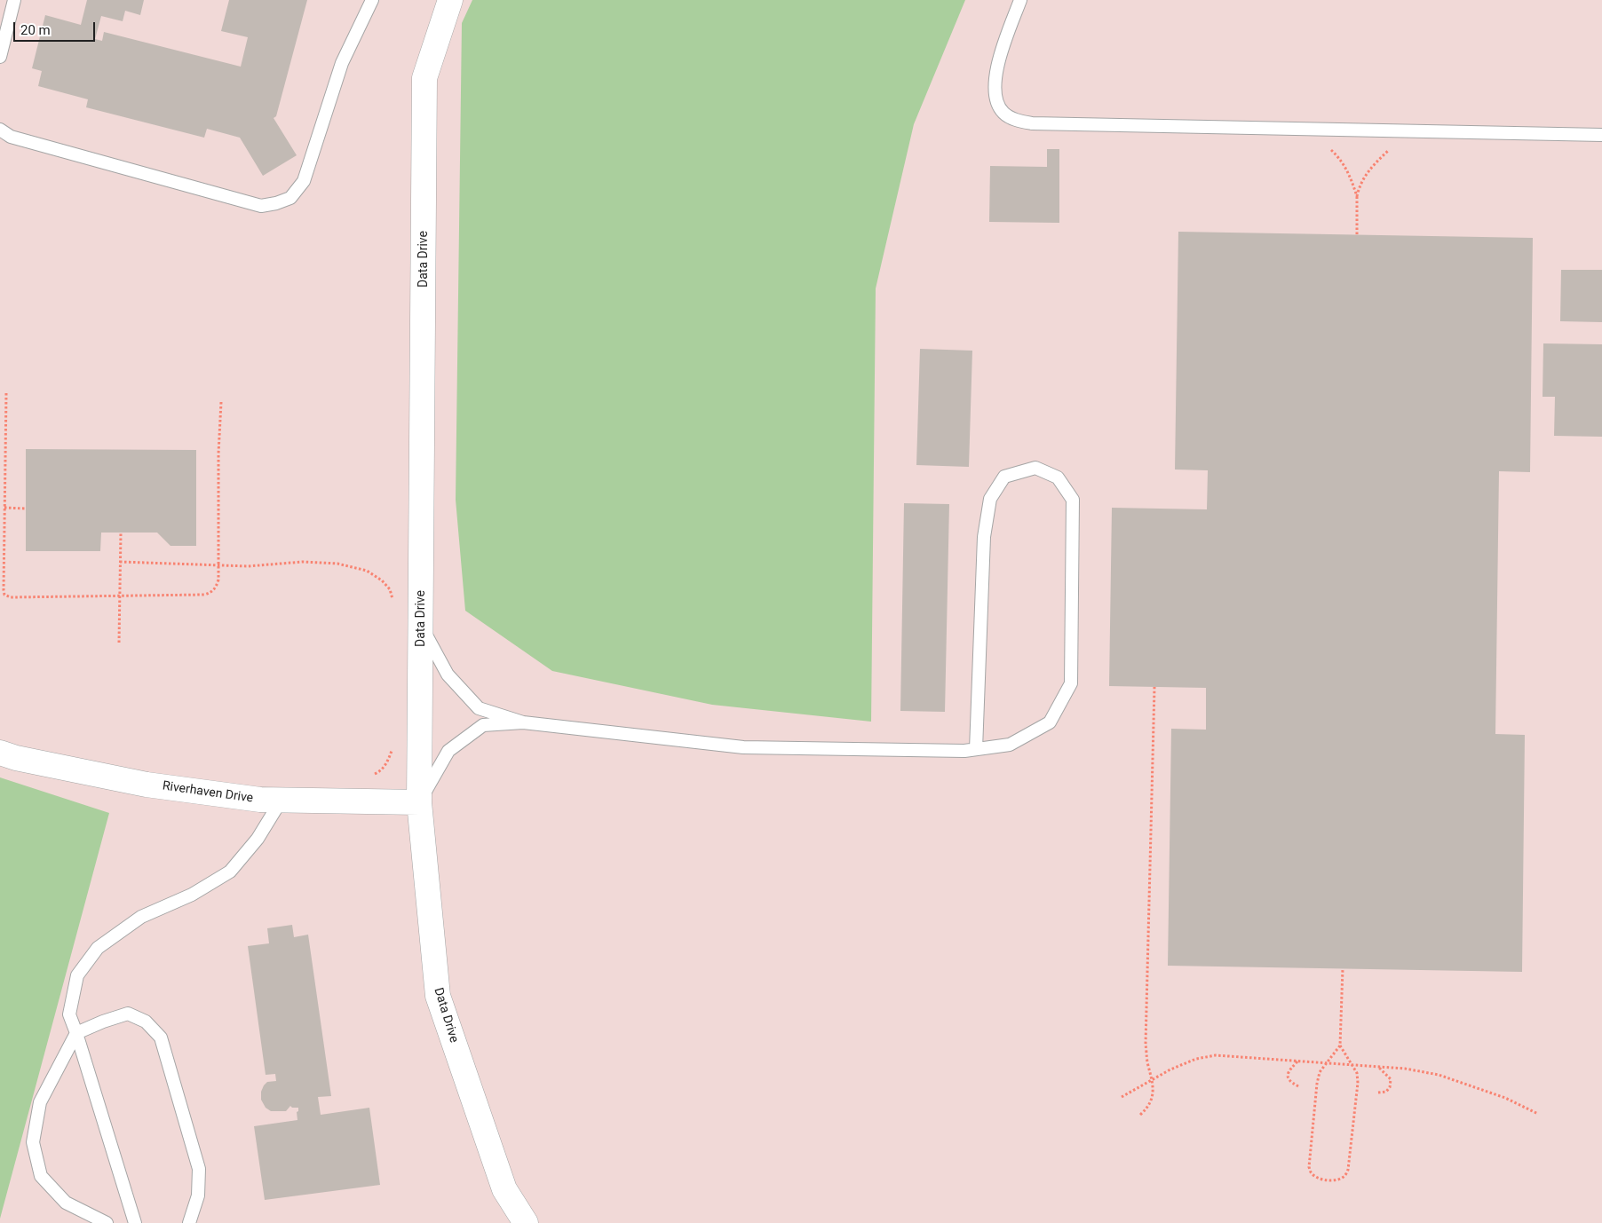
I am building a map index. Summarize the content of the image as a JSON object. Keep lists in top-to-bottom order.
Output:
{
  "streets": {
    "street": ["Data Drive", "Riverhaven Drive"]
  },
  "crossings": [
    ["Data Drive", "Riverhaven Drive"]
  ],
  "scale_bar": "20 m"
}
